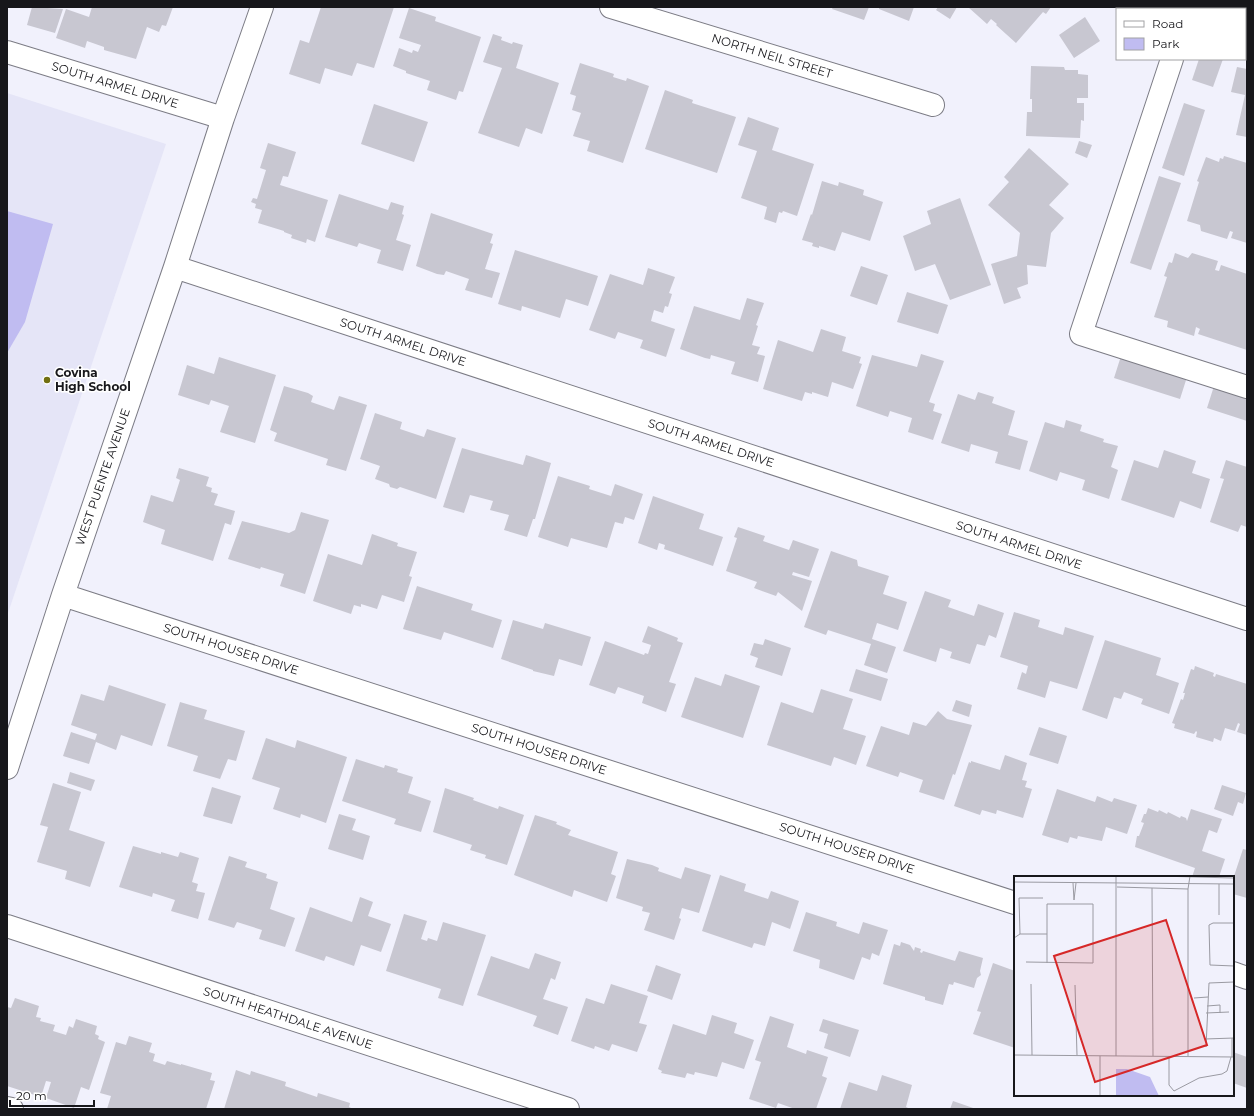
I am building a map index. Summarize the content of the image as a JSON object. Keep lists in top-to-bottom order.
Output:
{
  "streets": {
    "street": [
      "NORTH NEIL STREET",
      "SOUTH ARMEL DRIVE",
      "WEST PUENTE AVENUE",
      "SOUTH HOUSER DRIVE",
      "SOUTH HEATHDALE AVENUE"
    ]
  },
  "crossings": [
    ["SOUTH ARMEL DRIVE", "WEST PUENTE AVENUE"],
    ["WEST PUENTE AVENUE", "SOUTH HOUSER DRIVE"]
  ],
  "places": ["Covina High School"],
  "legend": ["Road", "Park"],
  "scale_bar": "20 m"
}
